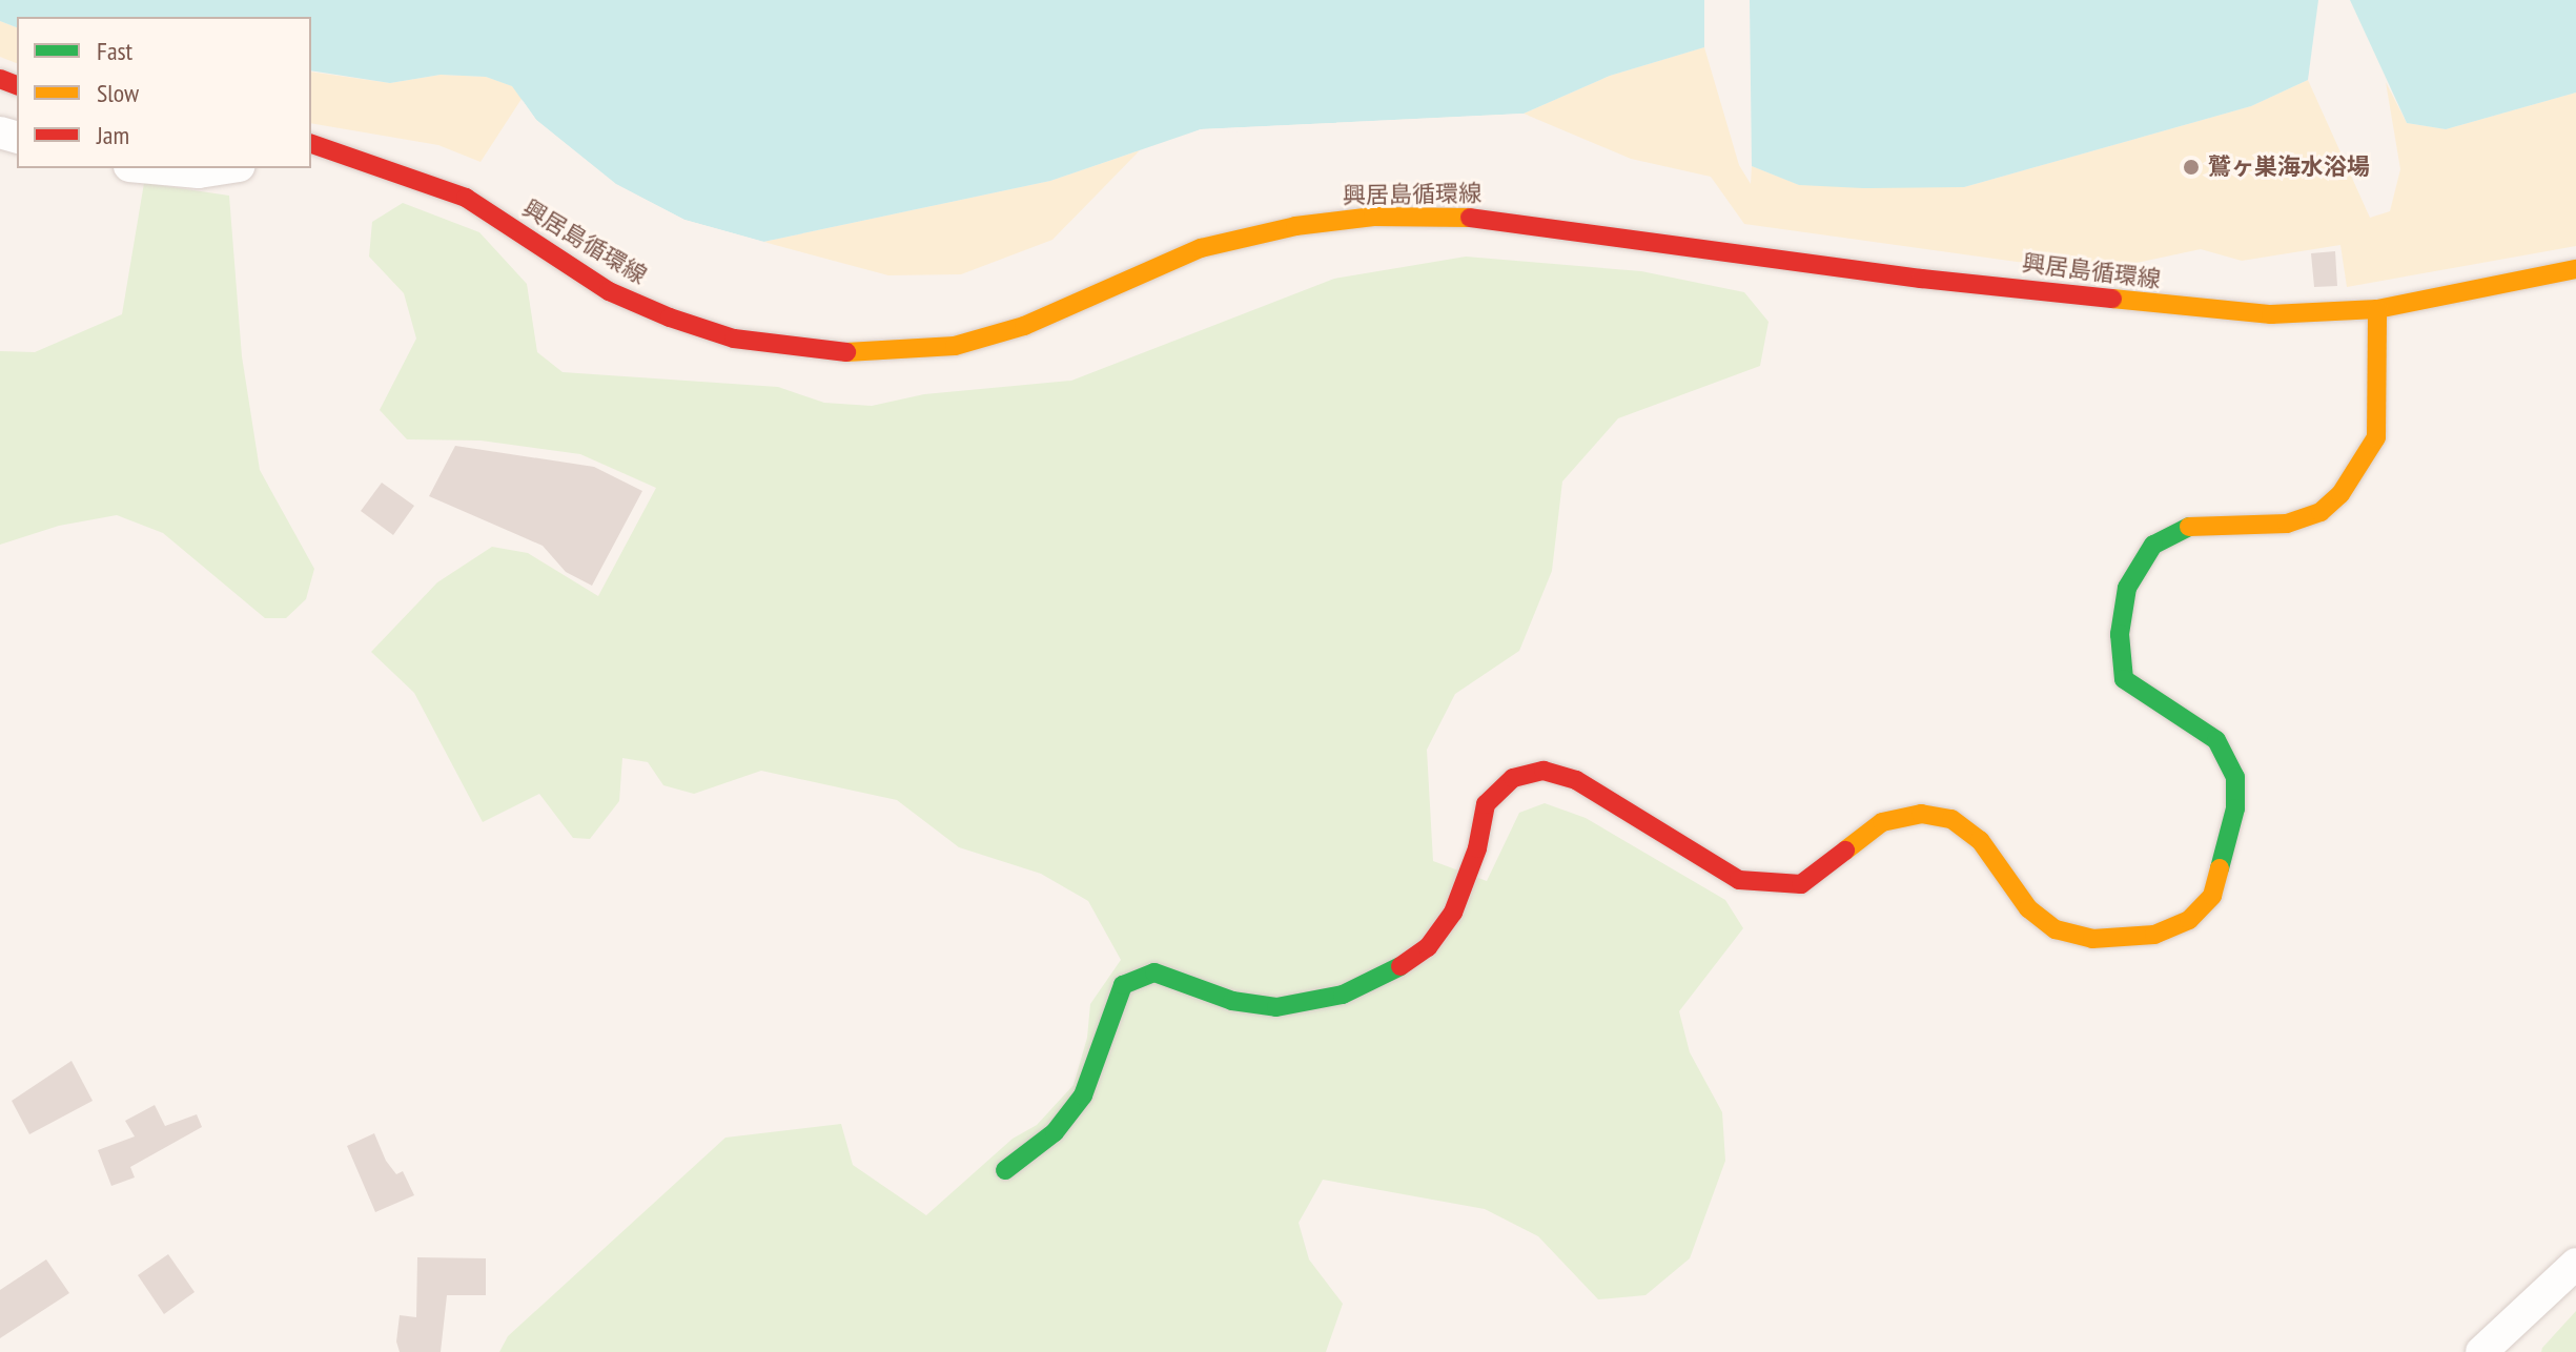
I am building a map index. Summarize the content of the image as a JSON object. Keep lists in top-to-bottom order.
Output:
{
  "streets": {
    "street": ["興居島循環線"]
  },
  "places": ["鷲ヶ巣海水浴場"],
  "legend": ["Fast", "Slow", "Jam"]
}
